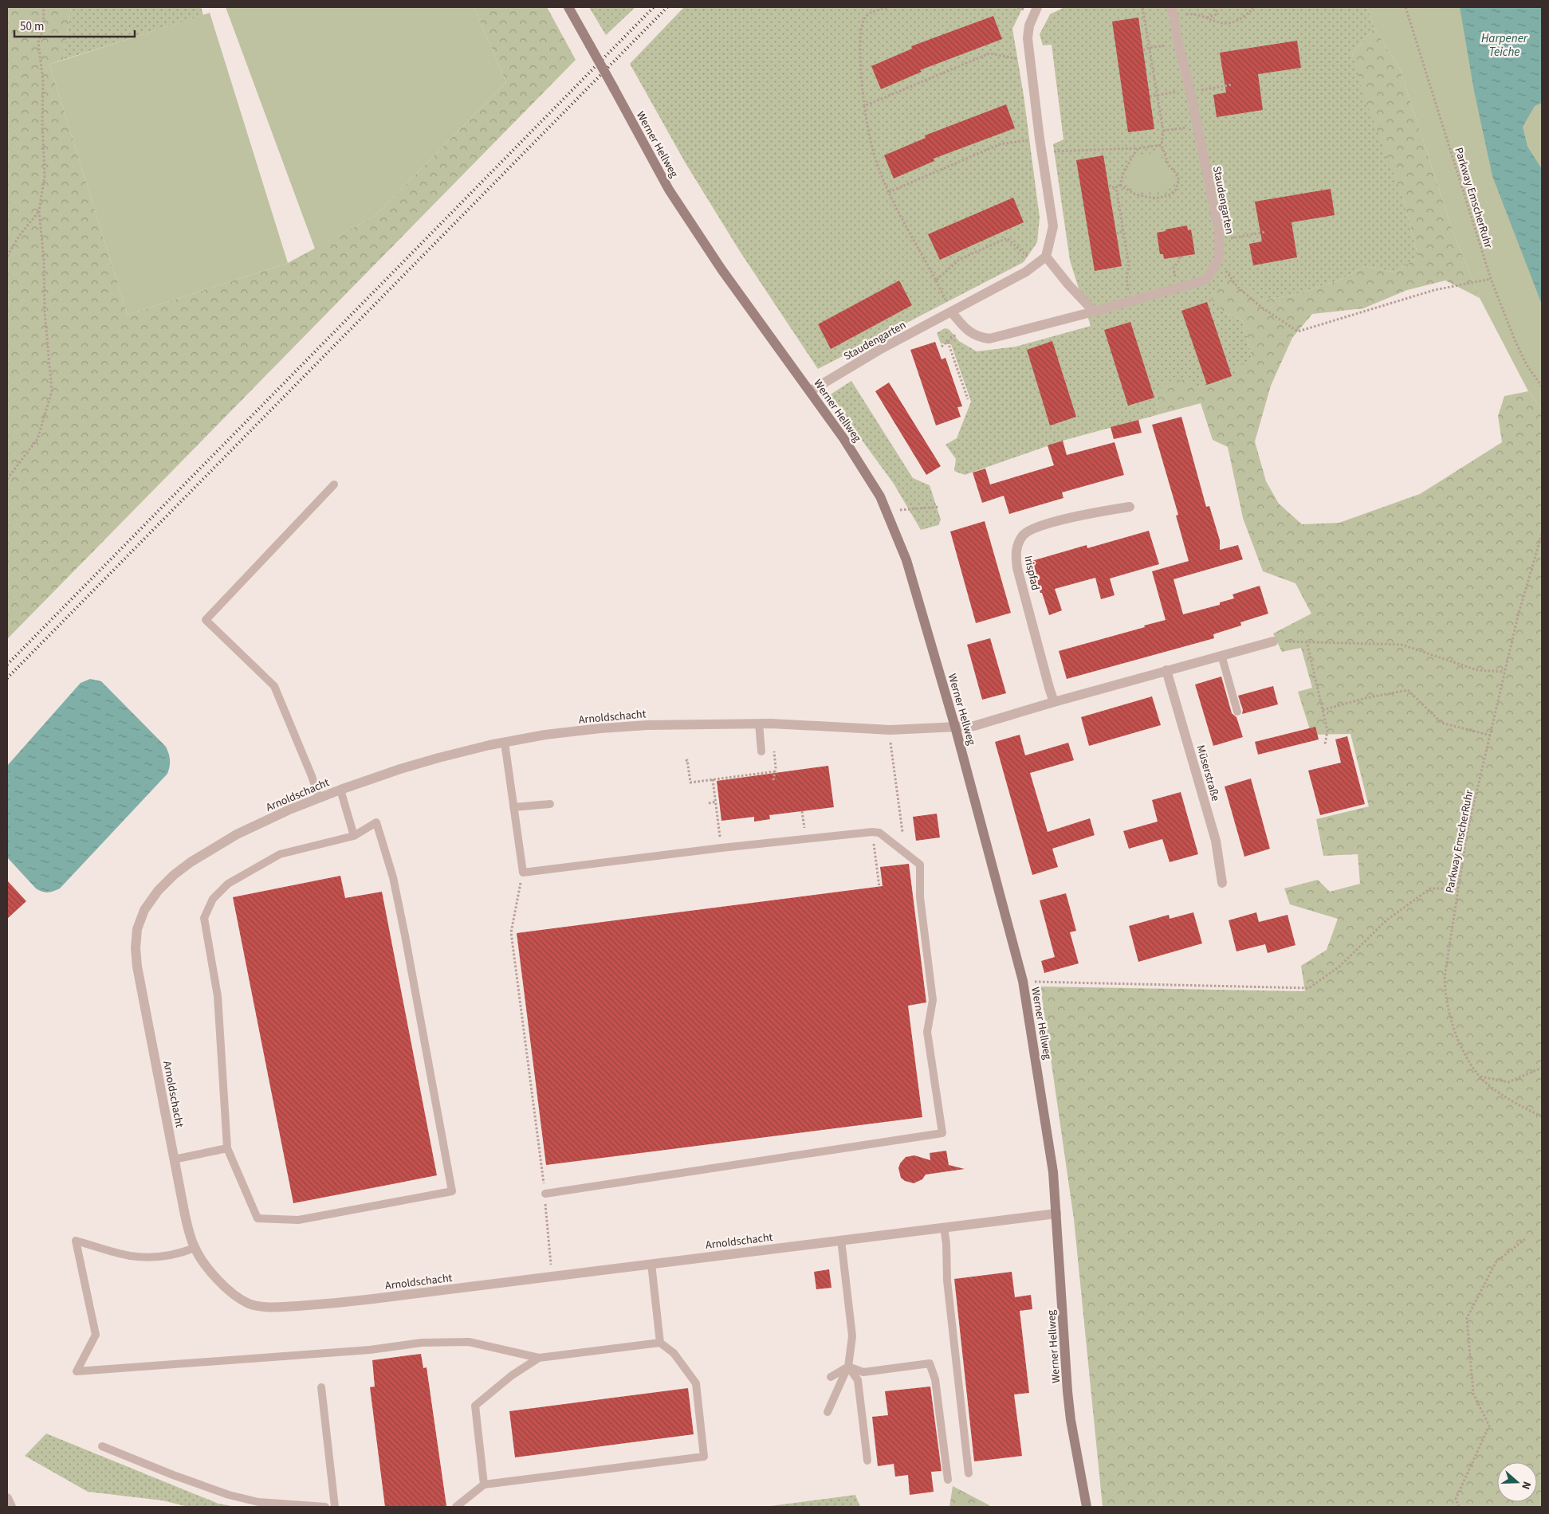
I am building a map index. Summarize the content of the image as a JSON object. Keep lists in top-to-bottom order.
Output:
{
  "streets": {
    "main road": ["Werner Hellweg"],
    "street": [
      "Staudengarten",
      "Irispfad",
      "Arnoldschacht",
      "Müserstraße"
    ],
    "path": ["Parkway EmscherRuhr"]
  },
  "crossings": [
    ["Werner Hellweg", "Staudengarten"],
    ["Werner Hellweg", "Arnoldschacht"]
  ],
  "water": ["Harpener Teiche"],
  "scale_bar": "50 m",
  "north": "right"
}
